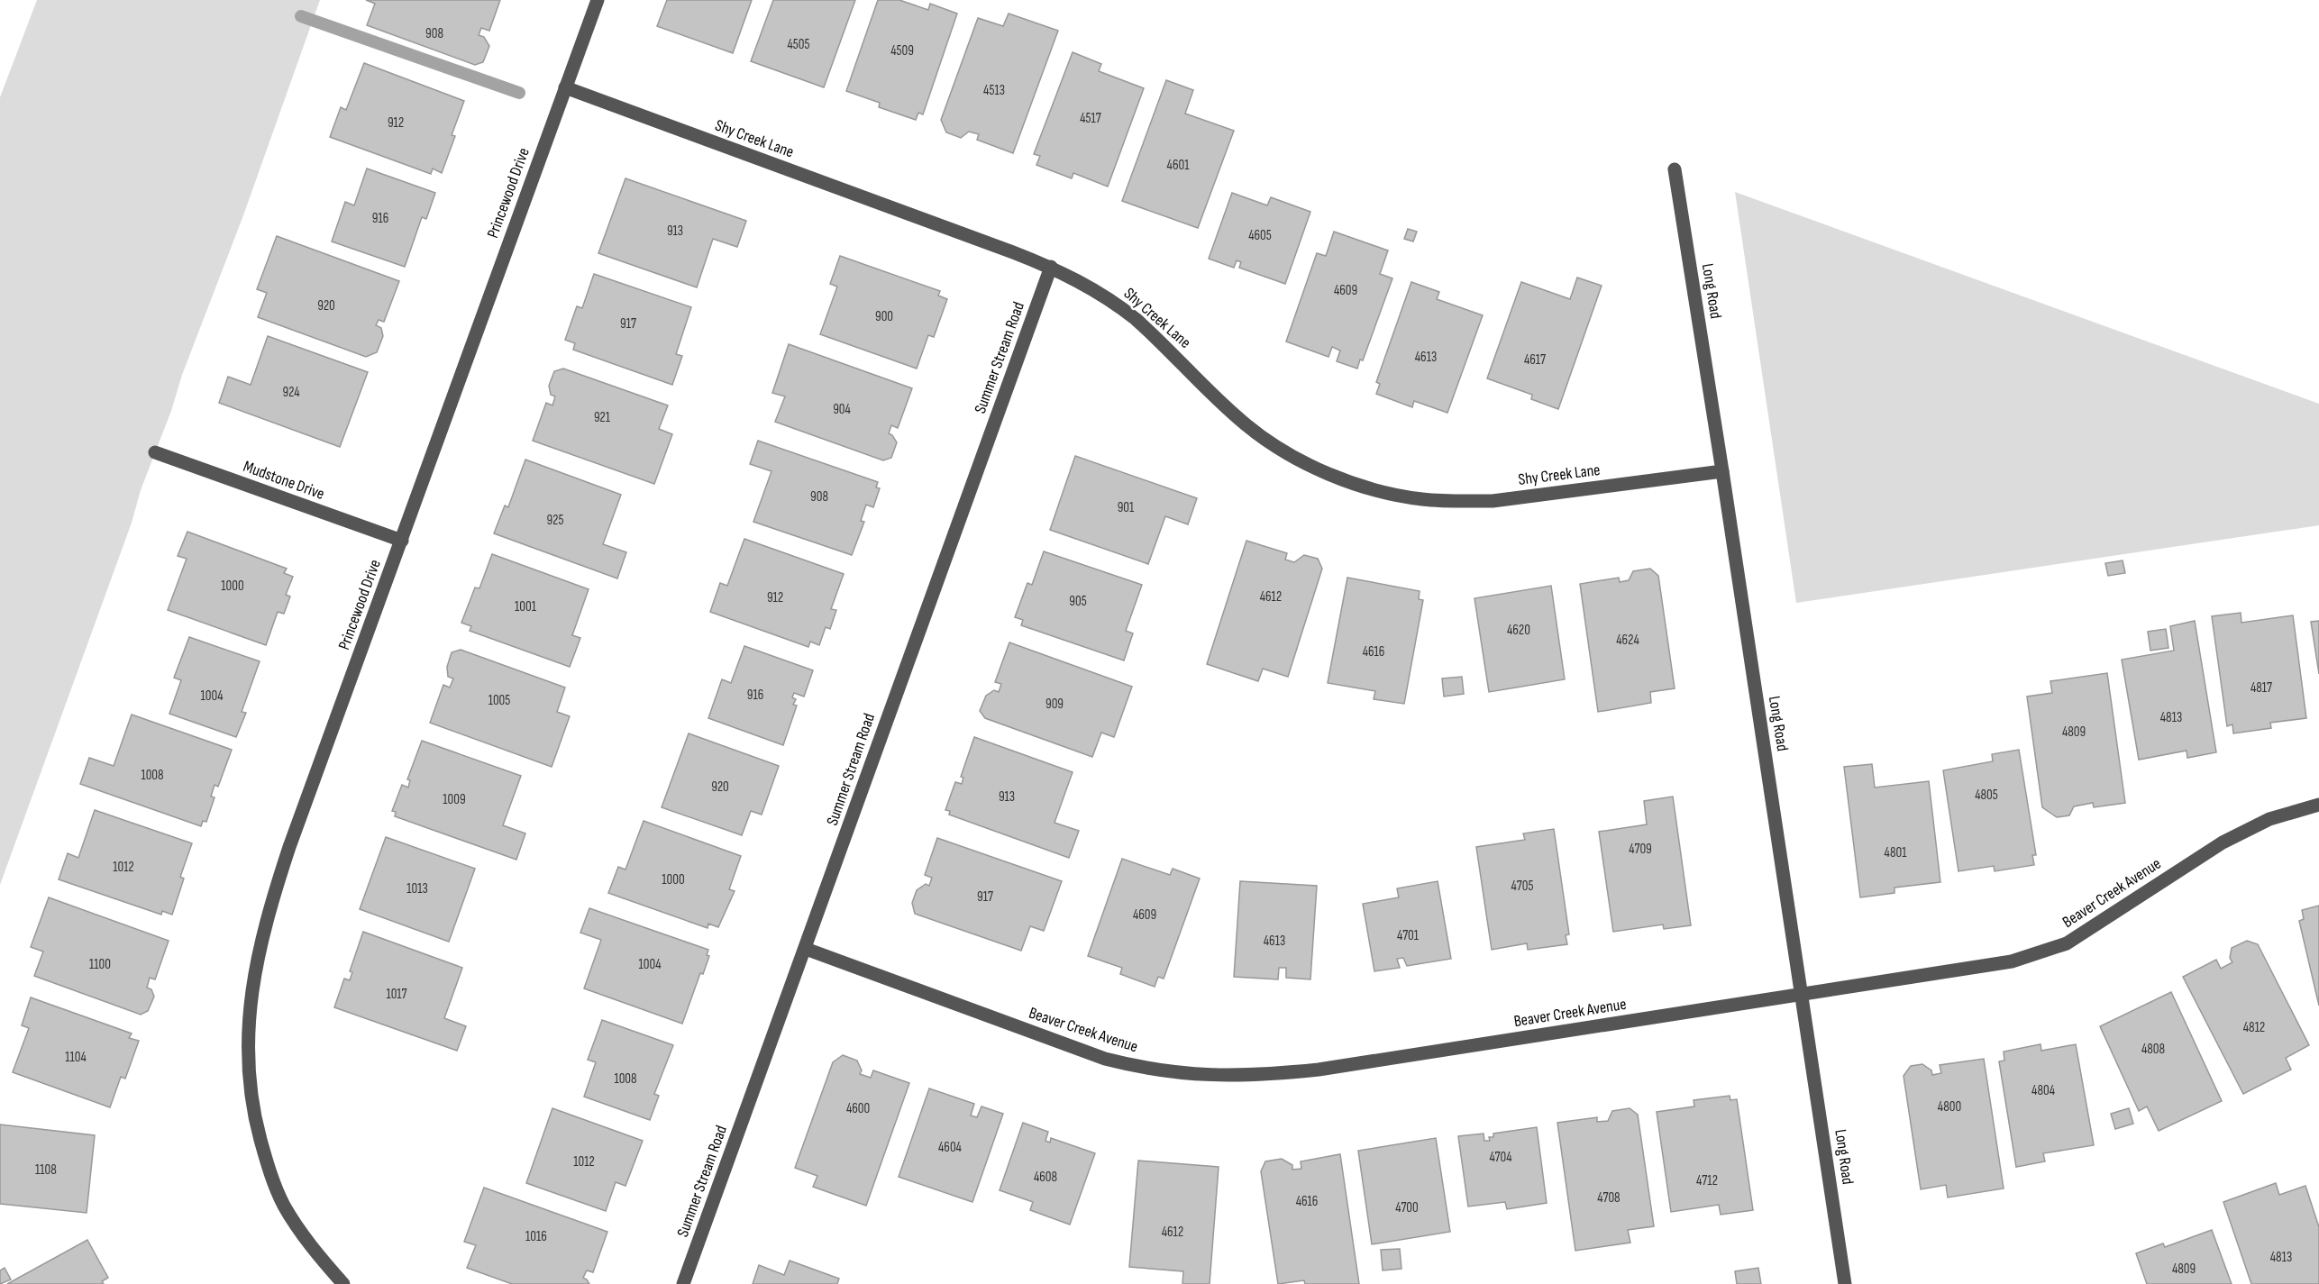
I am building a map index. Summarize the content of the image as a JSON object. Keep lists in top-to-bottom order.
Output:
{
  "streets": {
    "street": [
      "Shy Creek Lane",
      "Princewood Drive",
      "Long Road",
      "Summer Stream Road",
      "Mudstone Drive",
      "Beaver Creek Avenue"
    ]
  },
  "crossings": [
    ["Shy Creek Lane", "Princewood Drive"],
    ["Shy Creek Lane", "Long Road"],
    ["Shy Creek Lane", "Summer Stream Road"],
    ["Princewood Drive", "Mudstone Drive"],
    ["Long Road", "Beaver Creek Avenue"],
    ["Summer Stream Road", "Beaver Creek Avenue"]
  ],
  "house_numbers": [
    "908",
    "4505",
    "4509",
    "4513",
    "4517",
    "912",
    "4601",
    "916",
    "913",
    "4605",
    "4609",
    "920",
    "900",
    "917",
    "4613",
    "4617",
    "924",
    "904",
    "921",
    "908",
    "901",
    "925",
    "1000",
    "4612",
    "912",
    "905",
    "1001",
    "4620",
    "4624",
    "4616",
    "4817",
    "916",
    "1004",
    "1005",
    "909",
    "4813",
    "4809",
    "1008",
    "920",
    "4805",
    "913",
    "1009",
    "4709",
    "4801",
    "1012",
    "1000",
    "4705",
    "1013",
    "917",
    "4609",
    "4701",
    "4613",
    "1100",
    "1004",
    "1017",
    "4812",
    "4808",
    "1104",
    "1008",
    "4804",
    "4800",
    "4600",
    "4604",
    "4704",
    "1012",
    "1108",
    "4608",
    "4712",
    "4708",
    "4616",
    "4700",
    "4612",
    "1016",
    "4813",
    "4809"
  ]
}
